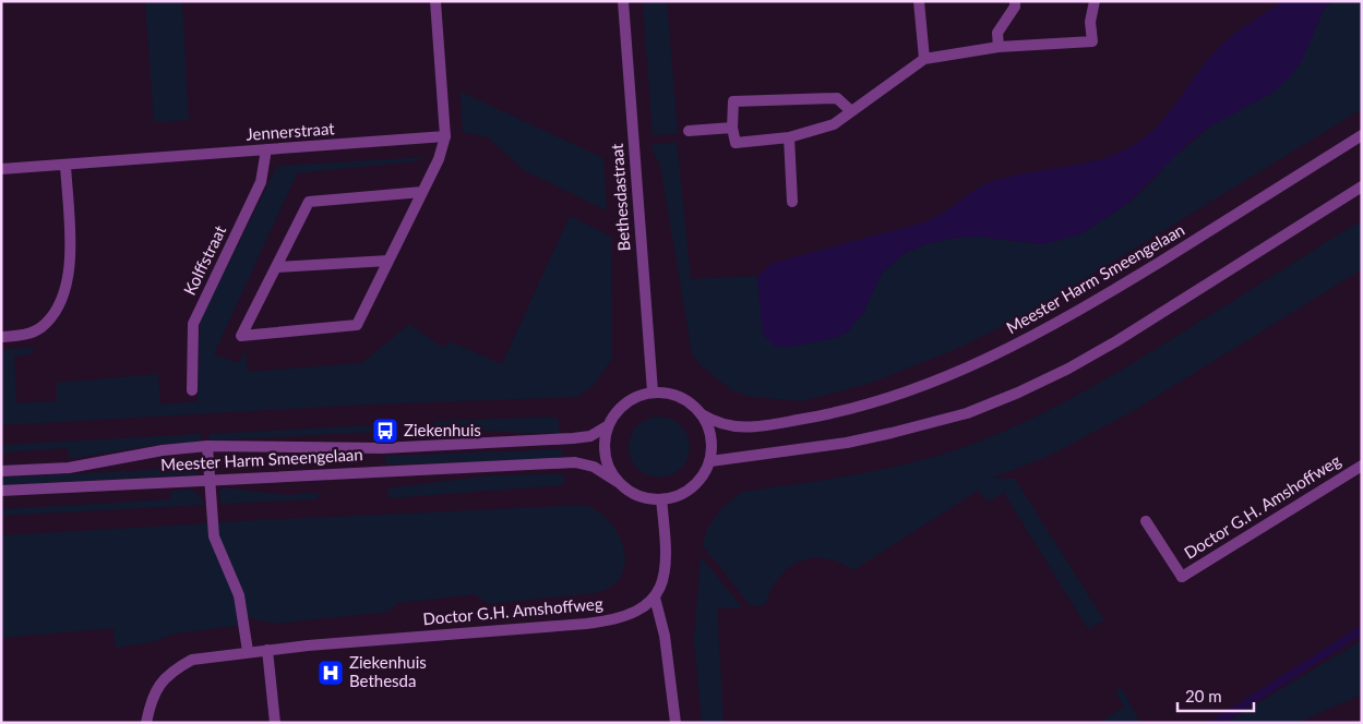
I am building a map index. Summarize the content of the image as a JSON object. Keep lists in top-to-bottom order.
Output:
{
  "streets": {
    "street": [
      "Jennerstraat",
      "Bethesdastraat",
      "Kolffstraat",
      "Meester Harm Smeengelaan",
      "Doctor G.H. Amshoffweg"
    ]
  },
  "crossings": [
    ["Jennerstraat", "Kolffstraat"],
    ["Bethesdastraat", "Meester Harm Smeengelaan"]
  ],
  "places": {
    "bus stop": ["Ziekenhuis"],
    "hospital": ["Ziekenhuis Bethesda"]
  },
  "scale_bar": "20 m"
}
